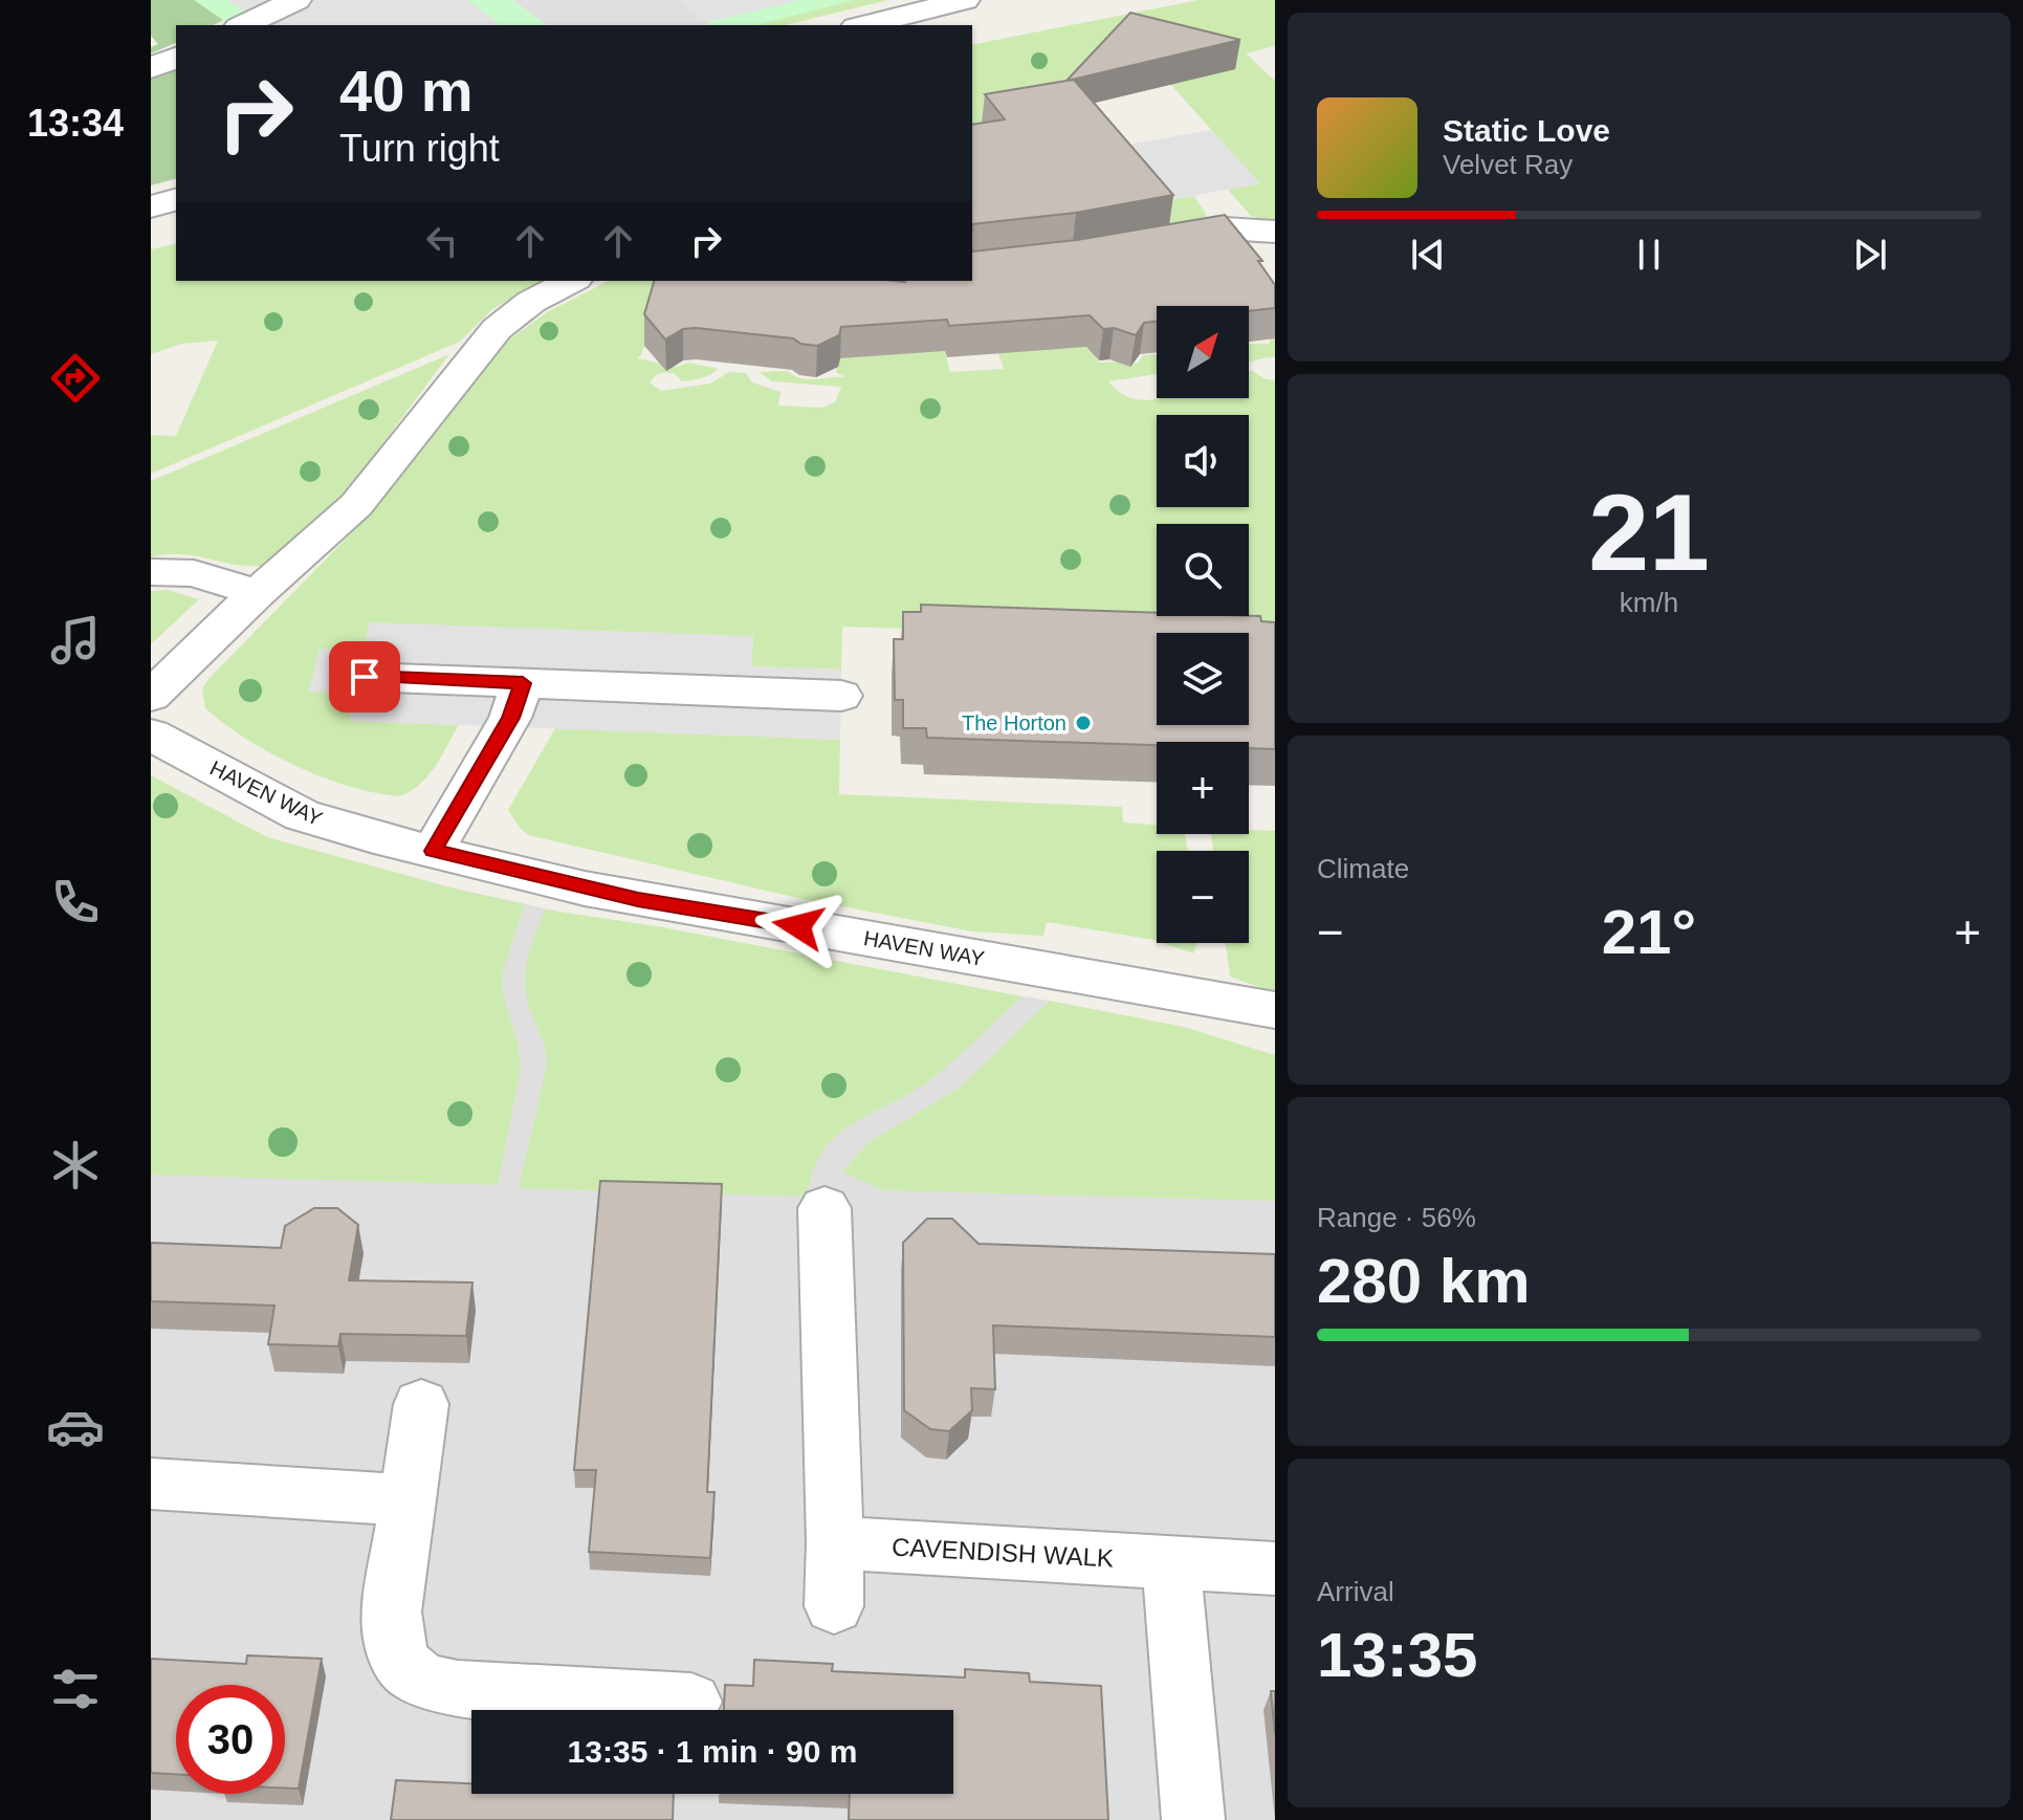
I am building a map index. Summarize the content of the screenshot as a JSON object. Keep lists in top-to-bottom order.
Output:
{
  "streets": {
    "street": ["HAVEN WAY", "CAVENDISH WALK"]
  },
  "places": ["The Horton"],
  "north": "top right",
  "page": {
    "tabs": "13:34",
    "turn": ["40 m", "Turn right"],
    "song": ["Static Love", "Velvet Ray"],
    "map_buttons": ["+", "−"],
    "tile": [
      ["21", "km/h"],
      "Climate",
      ["Range · 56%", "280 km"],
      ["Arrival", "13:35"]
    ],
    "heat": ["−", "21°", "+"],
    "limit": "30",
    "trip": "13:35 · 1 min · 90 m"
  }
}
